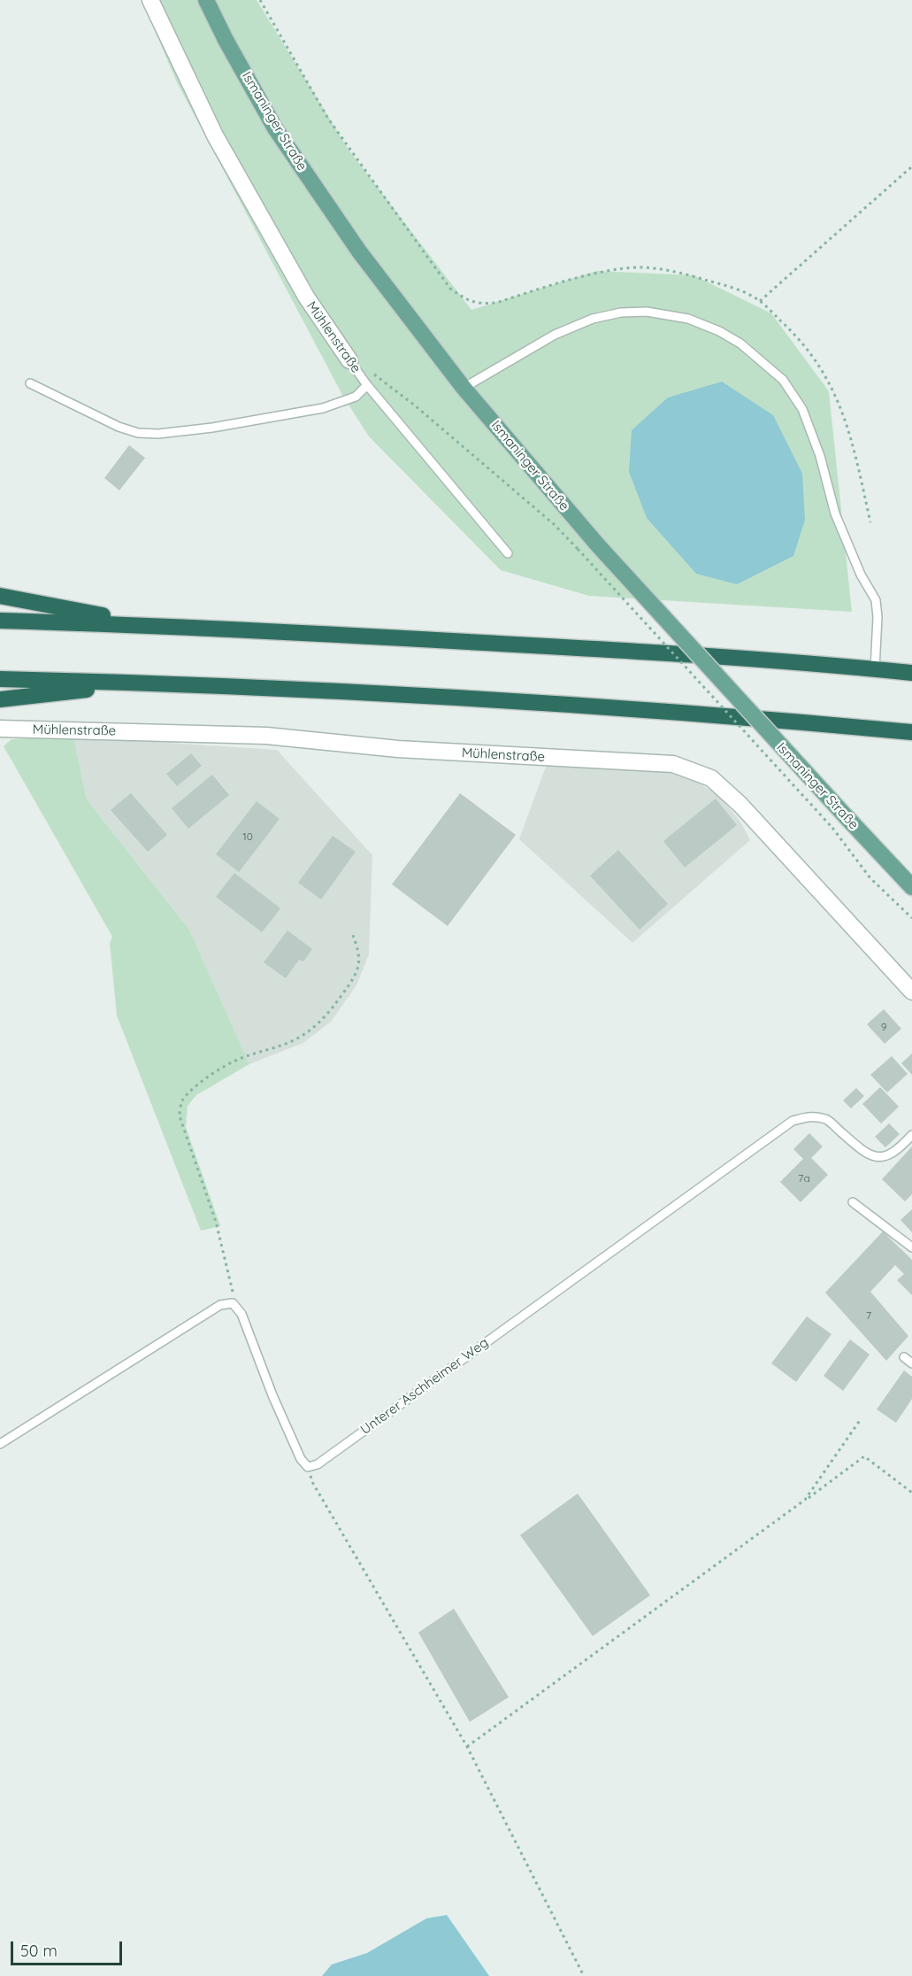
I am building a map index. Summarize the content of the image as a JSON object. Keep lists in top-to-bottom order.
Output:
{
  "streets": {
    "main road": ["Ismaninger Straße"],
    "street": ["Mühlenstraße"],
    "lane": ["Unterer Aschheimer Weg"]
  },
  "house_numbers": [
    "10",
    "9",
    "7a",
    "7"
  ],
  "scale_bar": "50 m"
}
